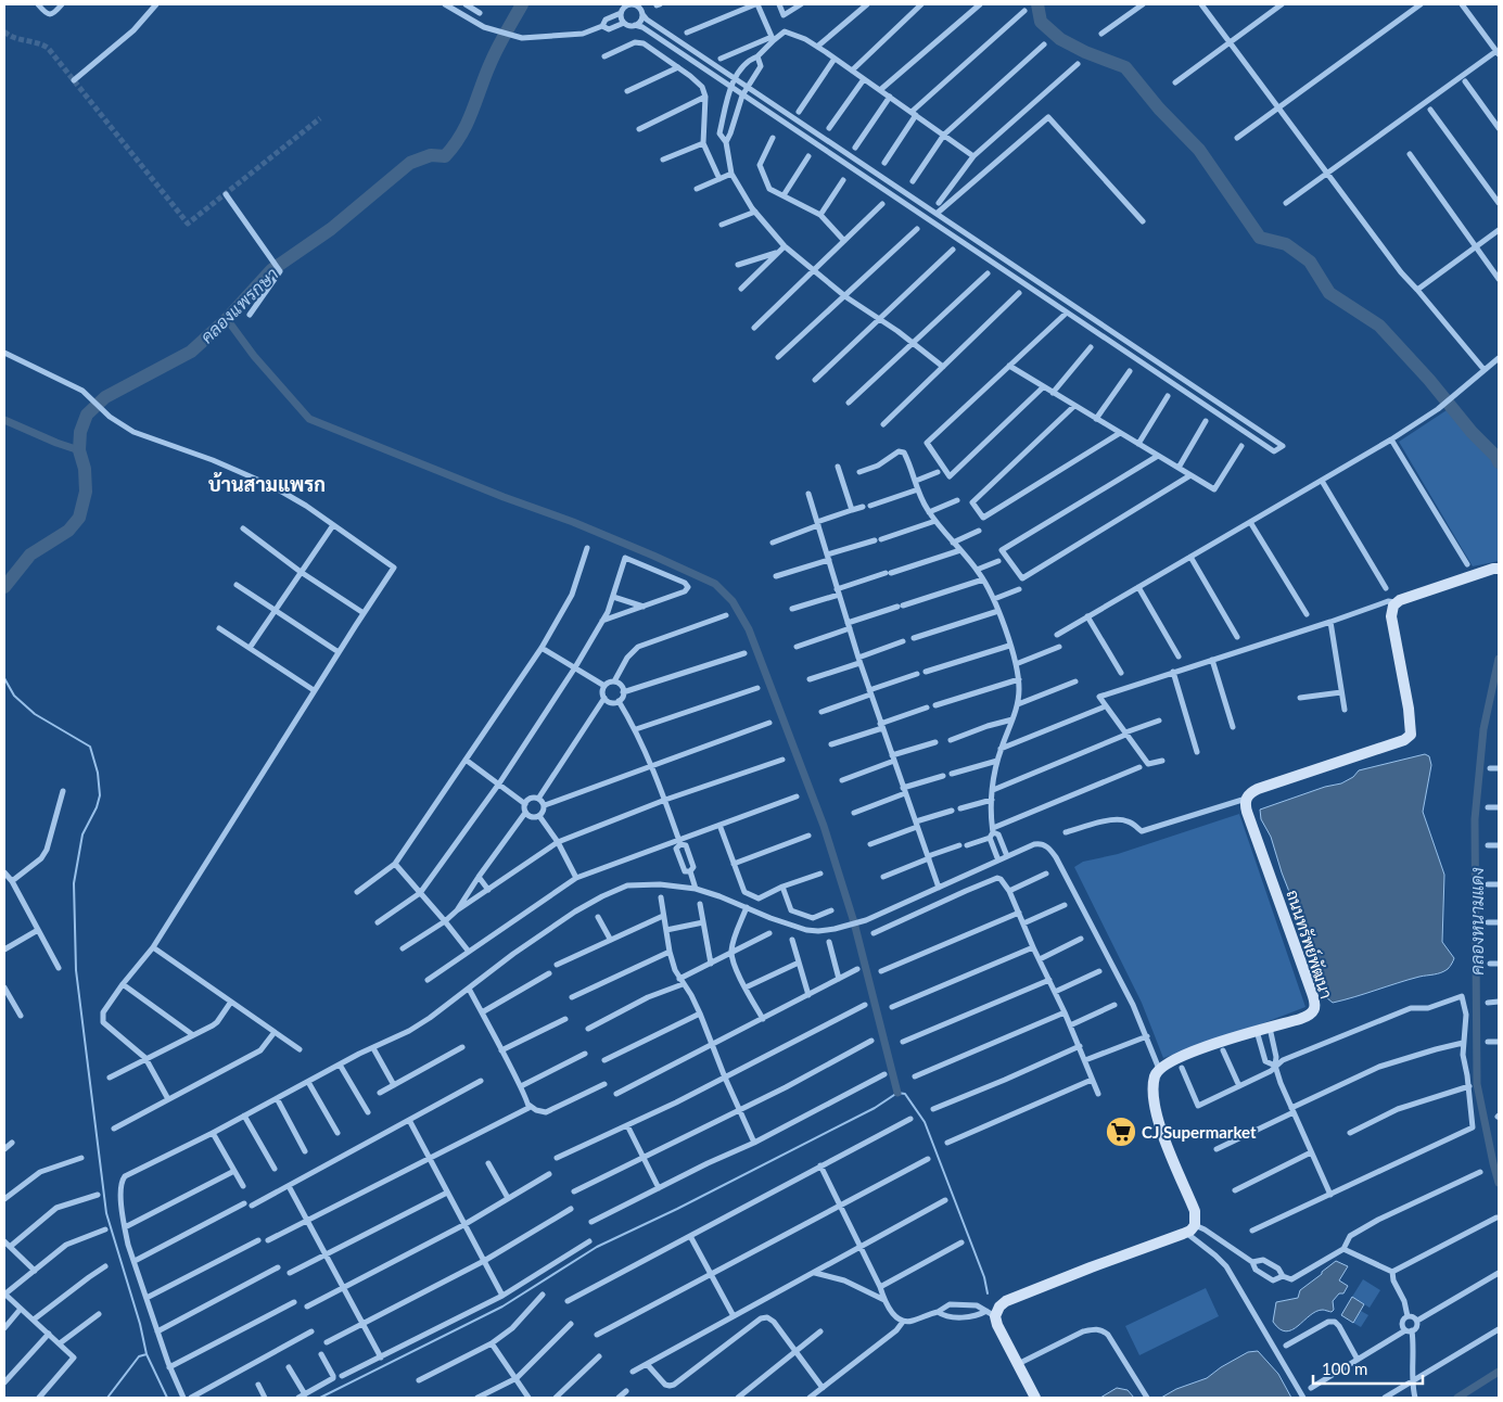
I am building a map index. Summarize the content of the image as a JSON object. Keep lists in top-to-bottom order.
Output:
{
  "streets": {
    "street": ["ถนนทรัพย์พัฒนา"]
  },
  "districts": ["บ้านสามแพรก"],
  "water": ["คลองแพรกษา", "คลองหนามแดง"],
  "places": {
    "supermarket": ["CJ Supermarket"]
  },
  "scale_bar": "100 m"
}
